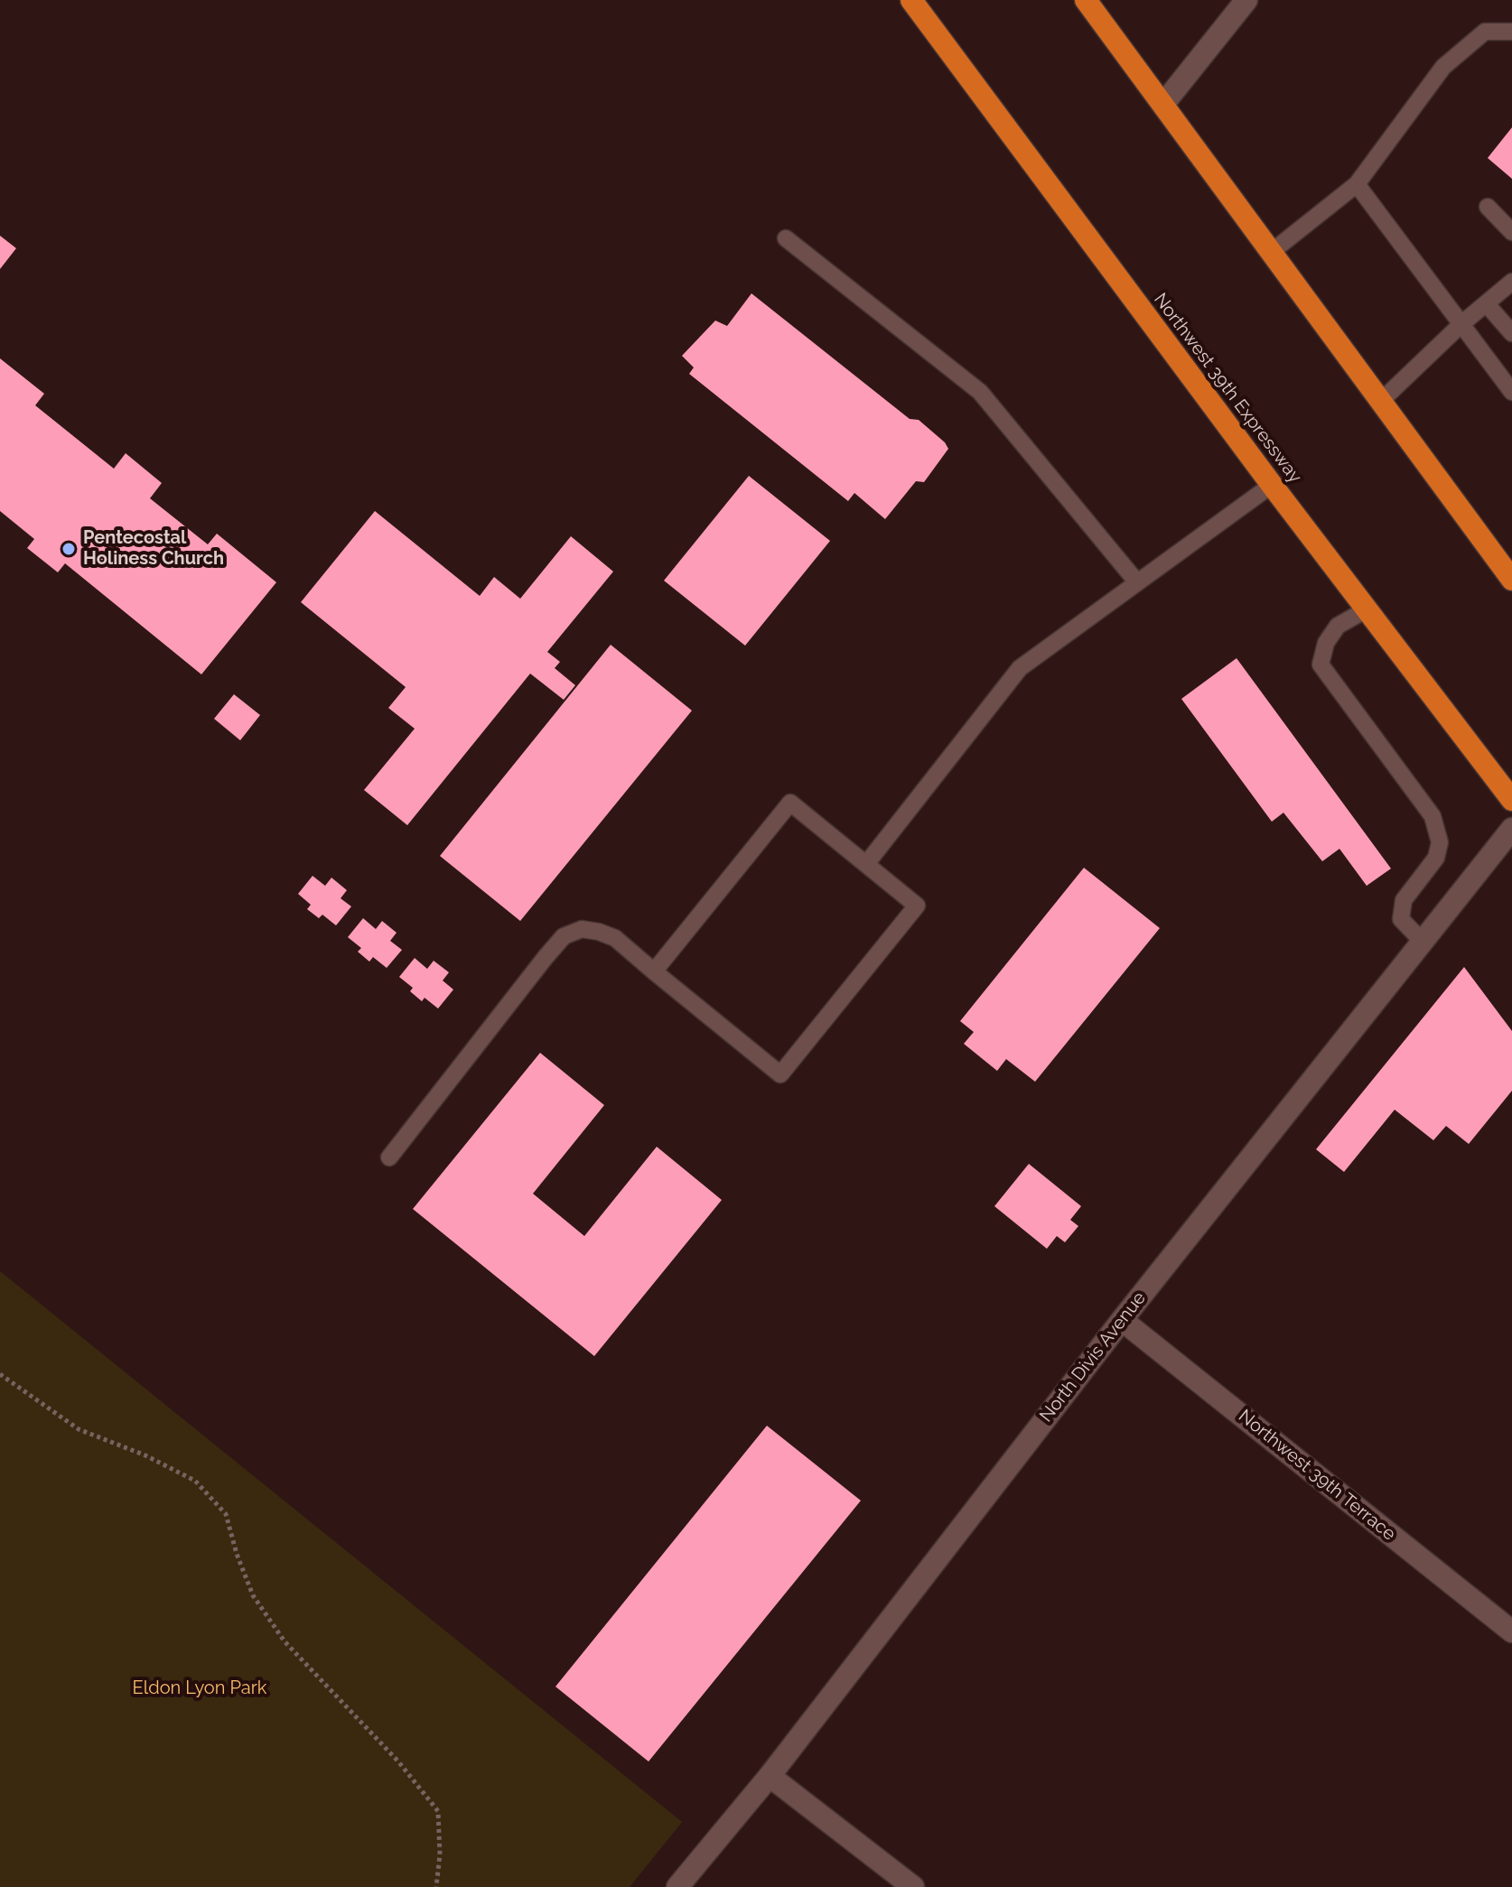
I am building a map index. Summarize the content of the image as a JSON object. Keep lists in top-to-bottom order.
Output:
{
  "streets": {
    "highway": ["Northwest 39th Expressway"],
    "street": ["North Divis Avenue", "Northwest 39th Terrace"]
  },
  "crossings": [
    ["North Divis Avenue", "Northwest 39th Terrace"]
  ],
  "parks": ["Eldon Lyon Park"],
  "places": ["Pentecostal Holiness Church"]
}
